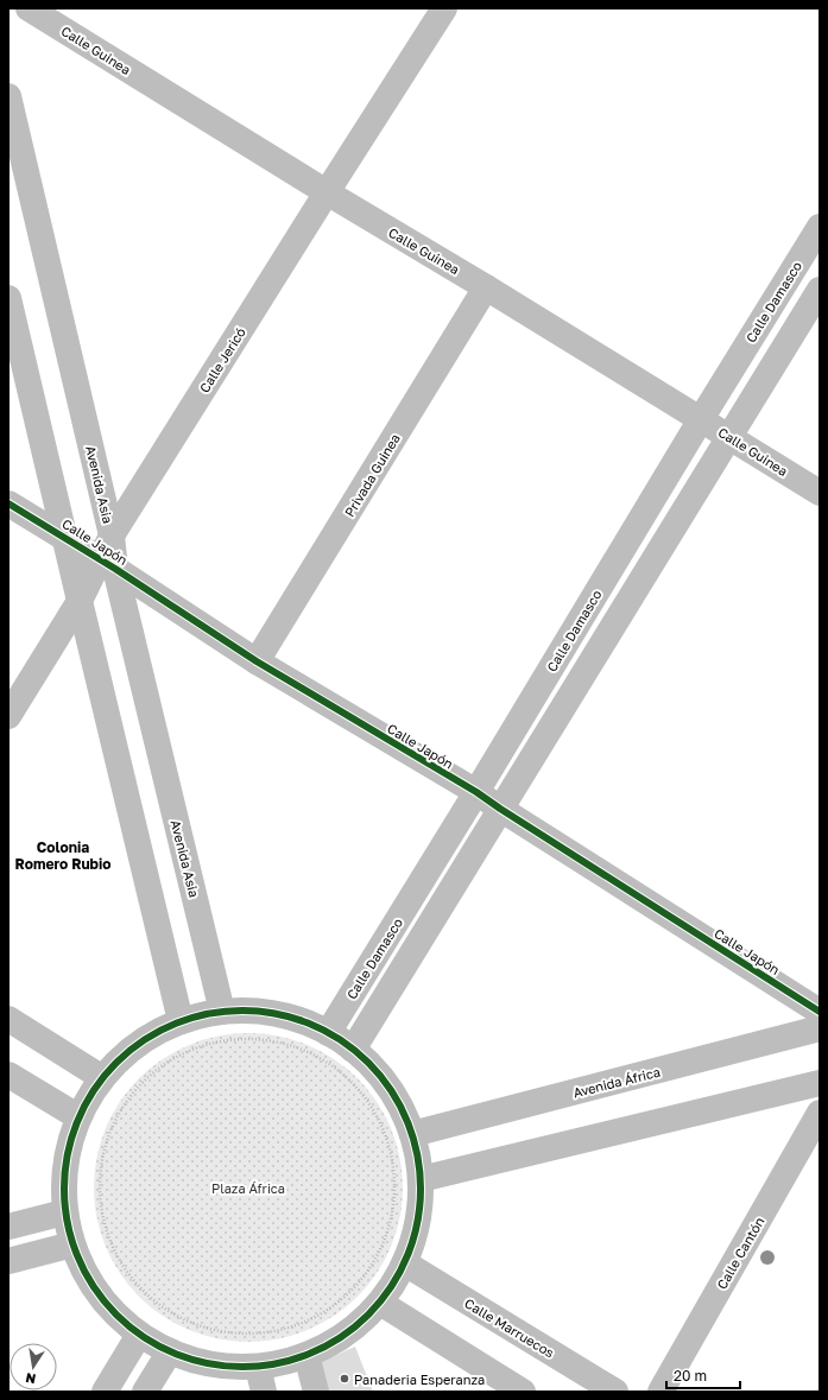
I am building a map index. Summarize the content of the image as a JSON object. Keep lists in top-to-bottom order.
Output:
{
  "streets": {
    "street": [
      "Calle Guinea",
      "Calle Damasco",
      "Calle Jericó",
      "Privada Guinea",
      "Avenida Asia",
      "Calle Japón",
      "Avenida África",
      "Calle Cantón",
      "Calle Marruecos"
    ]
  },
  "crossings": [
    ["Calle Guinea", "Calle Damasco"],
    ["Calle Guinea", "Calle Jericó"],
    ["Calle Guinea", "Privada Guinea"],
    ["Calle Damasco", "Calle Japón"],
    ["Calle Jericó", "Avenida Asia"],
    ["Privada Guinea", "Calle Japón"],
    ["Avenida Asia", "Calle Japón"]
  ],
  "districts": ["Colonia Romero Rubio"],
  "parks": ["Plaza África"],
  "places": ["Panaderia Esperanza"],
  "scale_bar": "20 m",
  "north": "bottom"
}
